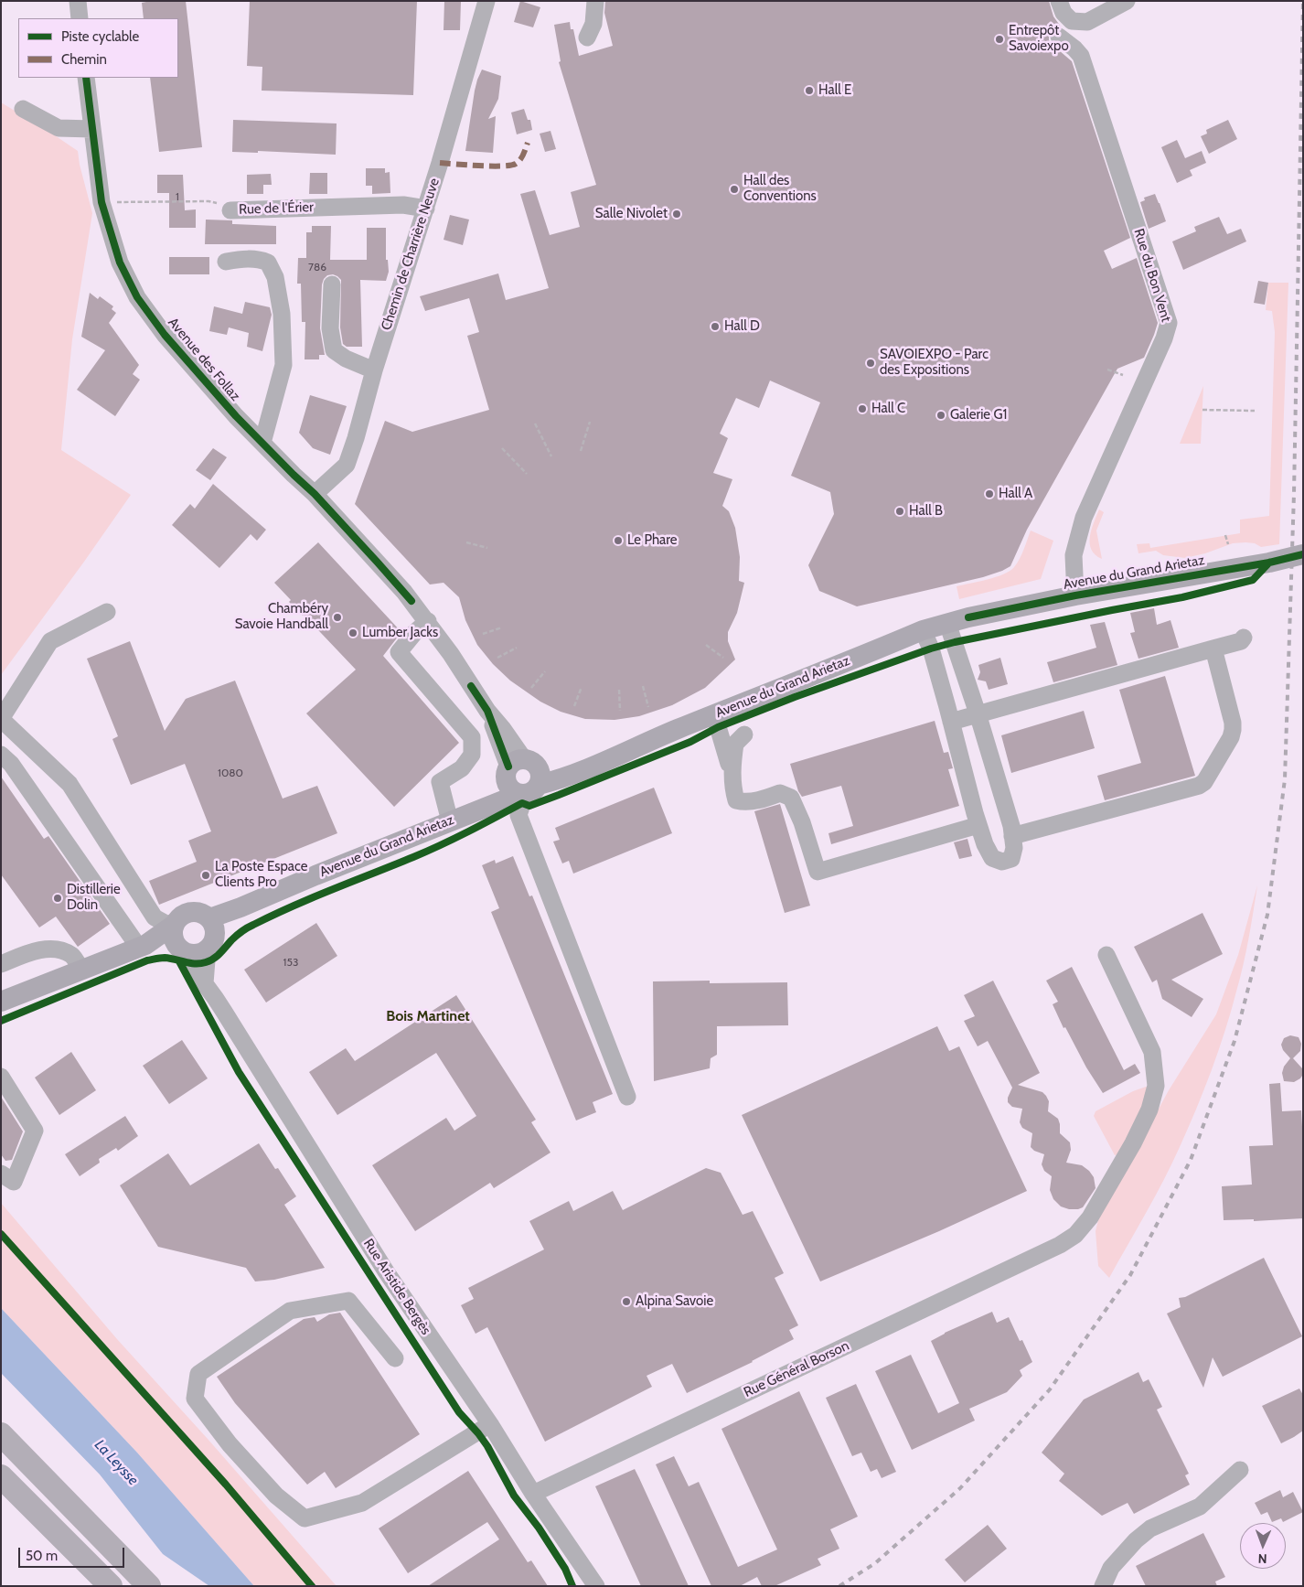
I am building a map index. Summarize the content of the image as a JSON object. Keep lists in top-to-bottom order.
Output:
{
  "streets": {
    "main road": ["Avenue du Grand Arietaz"],
    "street": [
      "Rue de l'Érier",
      "Chemin de Charrière Neuve",
      "Rue du Bon Vent",
      "Avenue des Follaz",
      "Rue Aristide Bergès",
      "Rue Général Borson"
    ]
  },
  "crossings": [
    ["Rue de l'Érier", "Chemin de Charrière Neuve"],
    ["Rue de l'Érier", "Avenue des Follaz"],
    ["Chemin de Charrière Neuve", "Avenue des Follaz"],
    ["Rue du Bon Vent", "Avenue du Grand Arietaz"],
    ["Avenue des Follaz", "Avenue du Grand Arietaz"],
    ["Avenue du Grand Arietaz", "Rue Aristide Bergès"],
    ["Rue Aristide Bergès", "Rue Général Borson"]
  ],
  "districts": ["Bois Martinet"],
  "water": ["La Leysse"],
  "places": [
    "Entrepôt Savoiexpo",
    "Hall E",
    "Hall des Conventions",
    "Salle Nivolet",
    "Hall D",
    "SAVOIEXPO - Parc des Expositions",
    "Hall C",
    "Galerie G1",
    "Hall A",
    "Hall B",
    "Le Phare",
    "Chambéry Savoie Handball",
    "Lumber Jacks",
    "La Poste Espace Clients Pro",
    "Distillerie Dolin",
    "Alpina Savoie"
  ],
  "house_numbers": [
    "1",
    "786",
    "1080",
    "153"
  ],
  "legend": ["Piste cyclable", "Chemin"],
  "scale_bar": "50 m",
  "north": "bottom"
}
